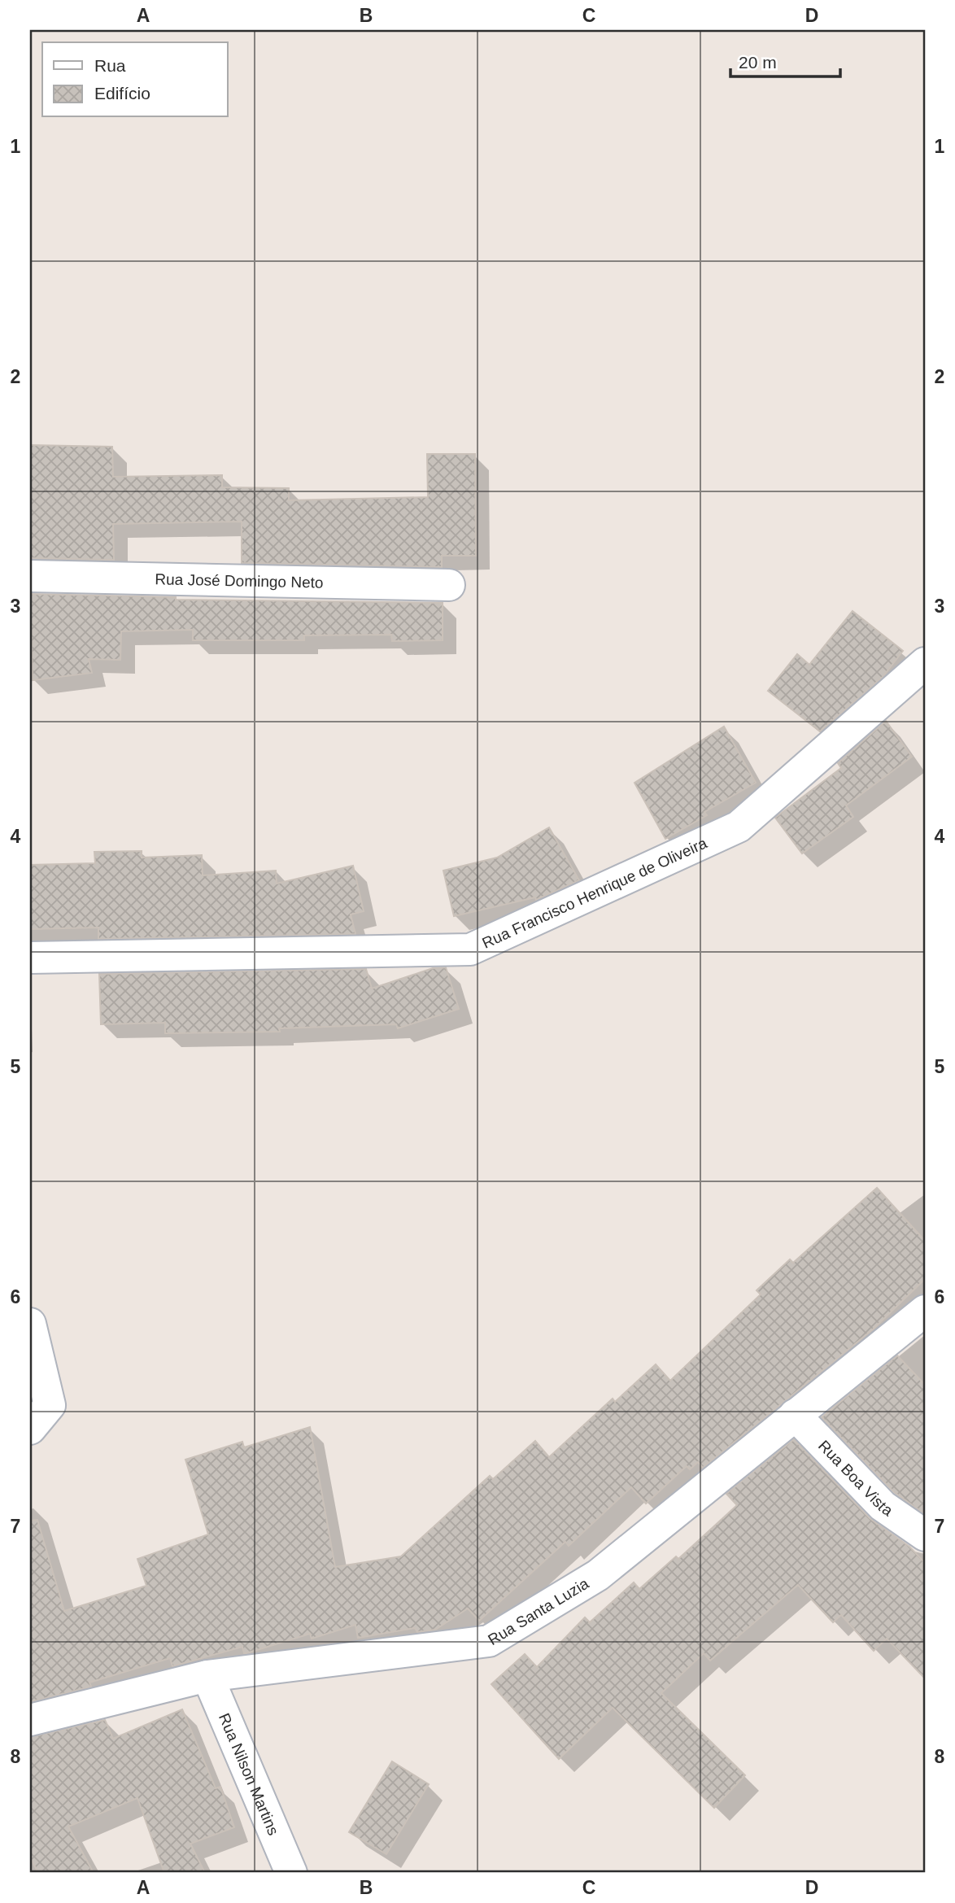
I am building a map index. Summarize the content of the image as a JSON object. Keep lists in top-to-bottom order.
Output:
{
  "streets": {
    "street": [
      "Rua José Domingo Neto",
      "Rua Francisco Henrique de Oliveira",
      "Rua Boa Vista",
      "Rua Santa Luzia",
      "Rua Nilson Martins"
    ]
  },
  "crossings": [
    ["Rua Boa Vista", "Rua Santa Luzia"],
    ["Rua Santa Luzia", "Rua Nilson Martins"]
  ],
  "legend": ["Rua", "Edifício"],
  "scale_bar": "20 m",
  "grid": {
    "columns": [
      "A",
      "B",
      "C",
      "D"
    ],
    "rows": [
      "1",
      "2",
      "3",
      "4",
      "5",
      "6",
      "7",
      "8"
    ]
  }
}
